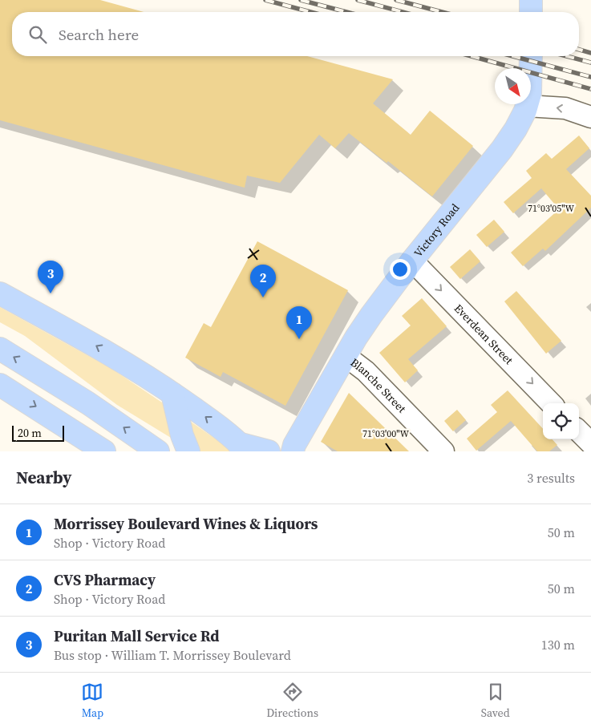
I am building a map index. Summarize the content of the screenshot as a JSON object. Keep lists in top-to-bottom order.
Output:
{
  "streets": {
    "main road": ["Victory Road"],
    "street": ["Everdean Street", "Blanche Street"]
  },
  "crossings": [
    ["Victory Road", "Everdean Street"],
    ["Victory Road", "Blanche Street"]
  ],
  "one_way": ["Everdean Street"],
  "scale_bar": "20 m",
  "north": "bottom right",
  "page": {
    "search": "Search here",
    "pins": ["3", "2", "1"],
    "scale": "20 m",
    "heading": ["Nearby", "3 results"],
    "list": [
      {
        "mark": "1",
        "name": "Morrissey Boulevard Wines & Liquors",
        "note": "Shop · Victory Road",
        "value": "50 m"
      },
      {
        "mark": "2",
        "name": "CVS Pharmacy",
        "note": "Shop · Victory Road",
        "value": "50 m"
      },
      {
        "mark": "3",
        "name": "Puritan Mall Service Rd",
        "note": "Bus stop · William T. Morrissey Boulevard",
        "value": "130 m"
      }
    ],
    "nav": ["Map", "Directions", "Saved"]
  },
  "coordinates": ["71°03'05\"W", "71°03'00\"W"]
}
